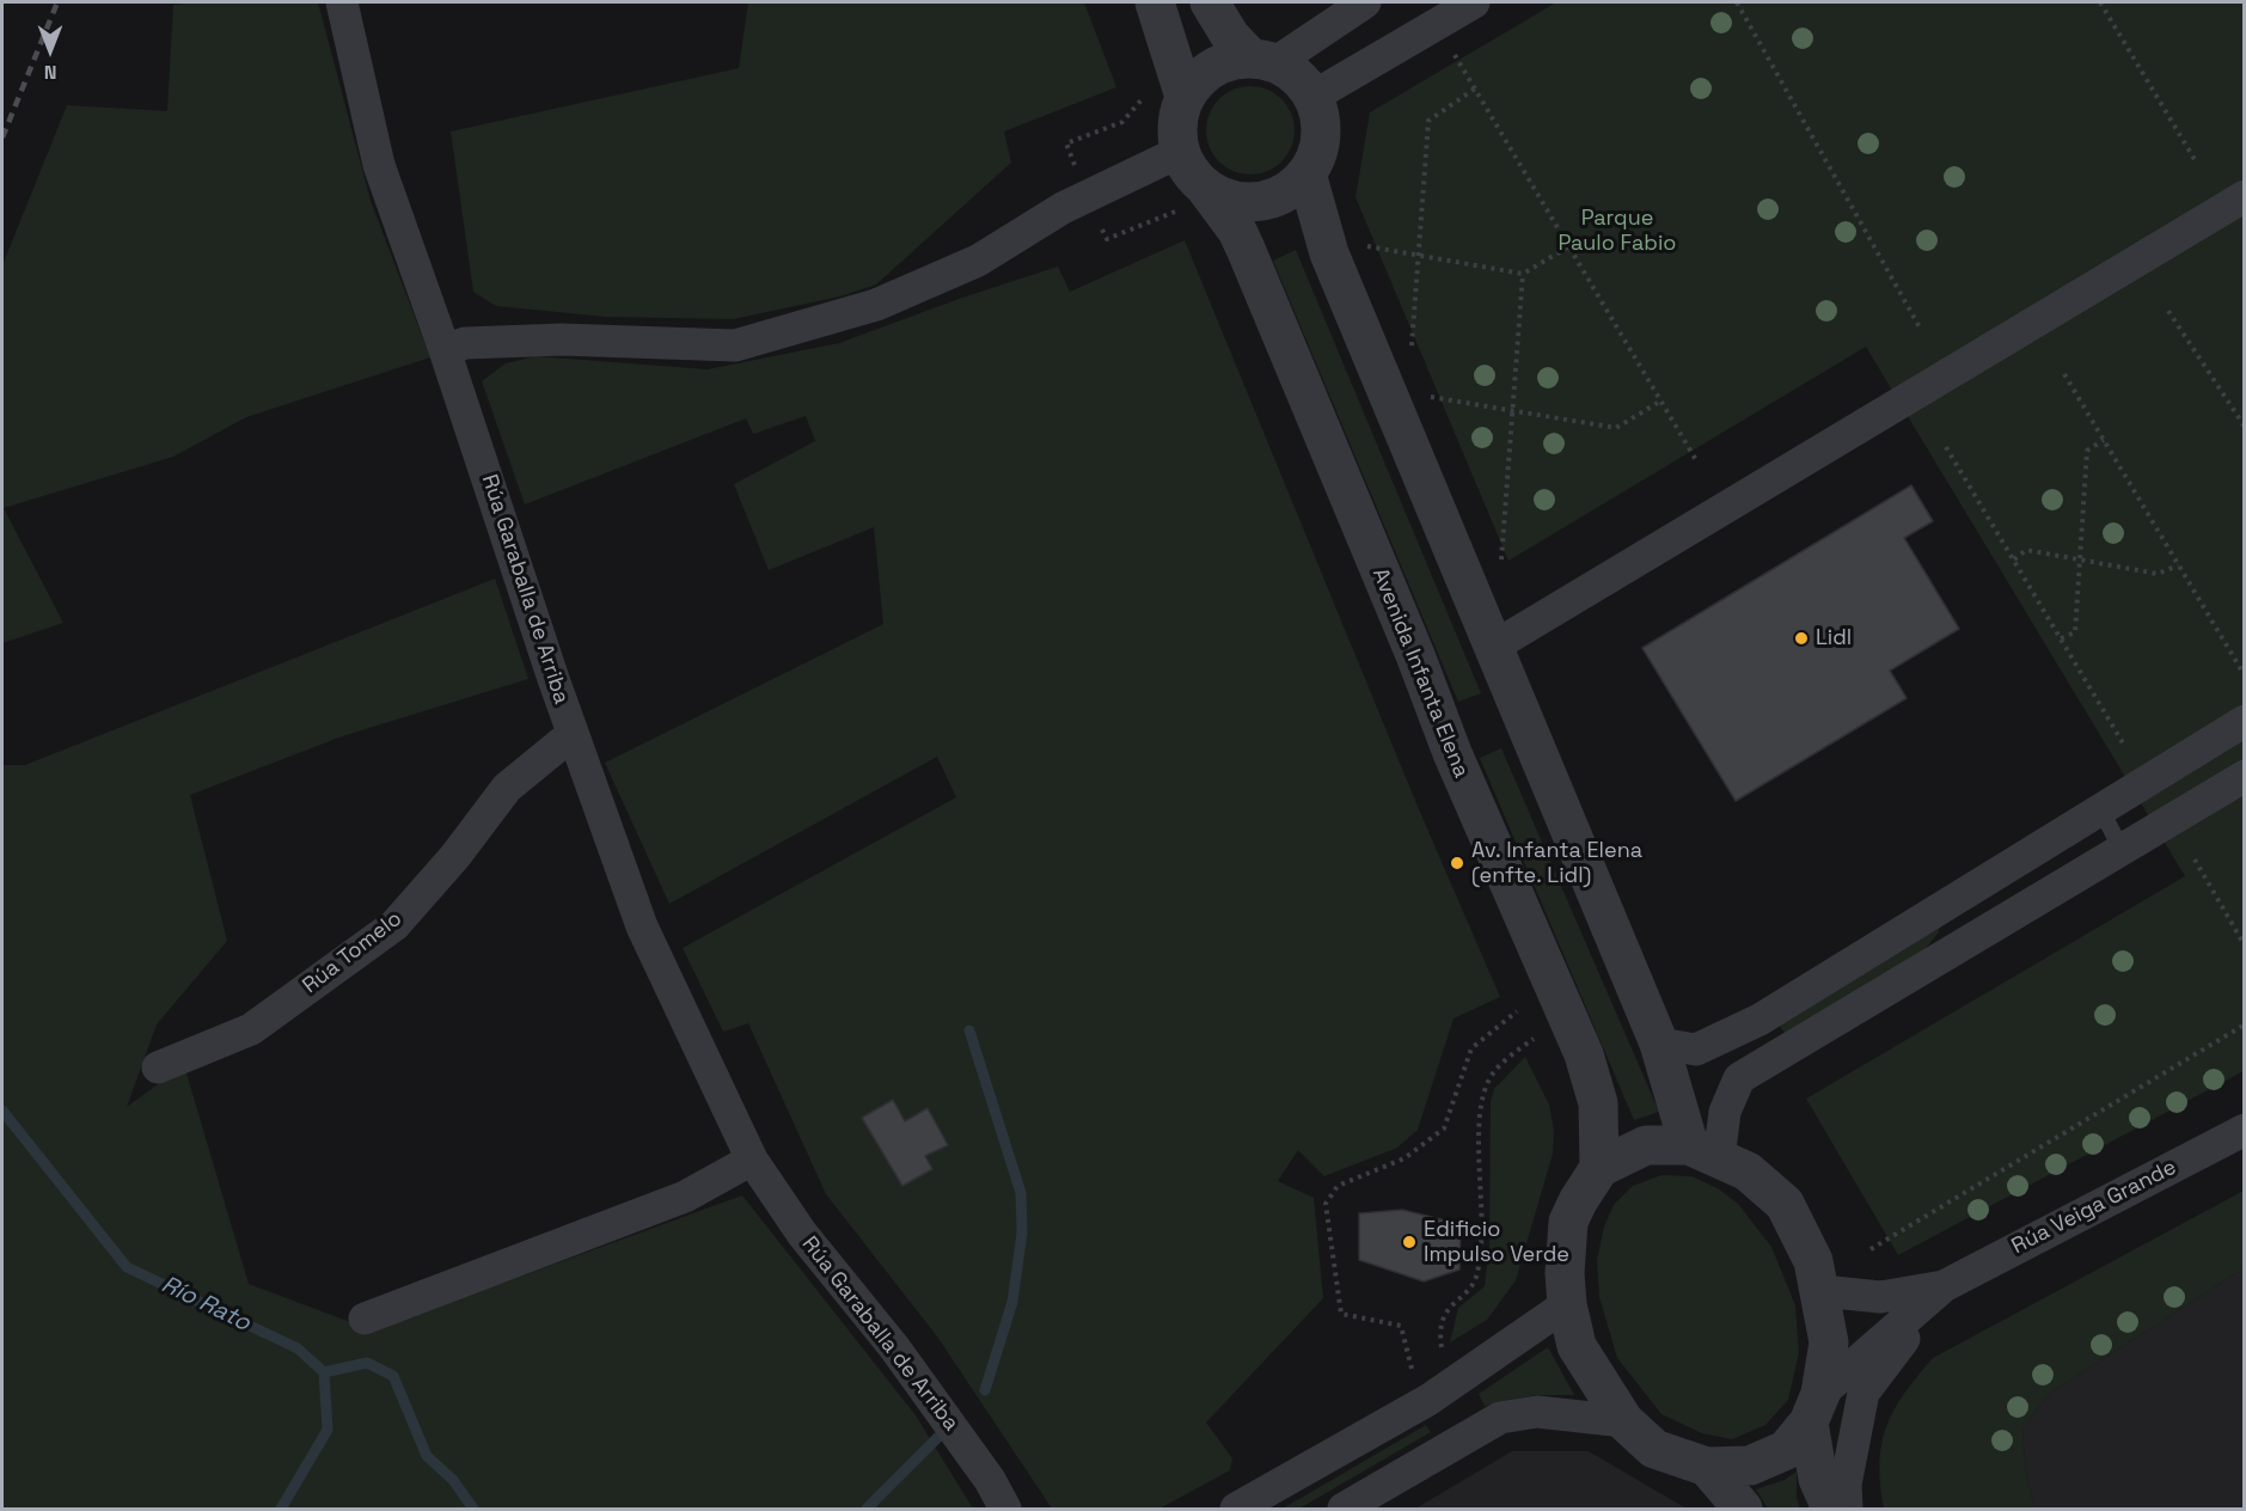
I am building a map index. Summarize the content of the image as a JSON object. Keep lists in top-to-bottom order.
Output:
{
  "streets": {
    "street": [
      "Rúa Garaballa de Arriba",
      "Avenida Infanta Elena",
      "Rúa Tomelo",
      "Rúa Veiga Grande"
    ]
  },
  "crossings": [
    ["Rúa Garaballa de Arriba", "Rúa Tomelo"]
  ],
  "water": ["Río Rato"],
  "parks": ["Parque Paulo Fabio"],
  "places": ["Lidl", "Av. Infanta Elena (enfte. Lidl)", "Edificio Impulso Verde"],
  "north": "bottom"
}
